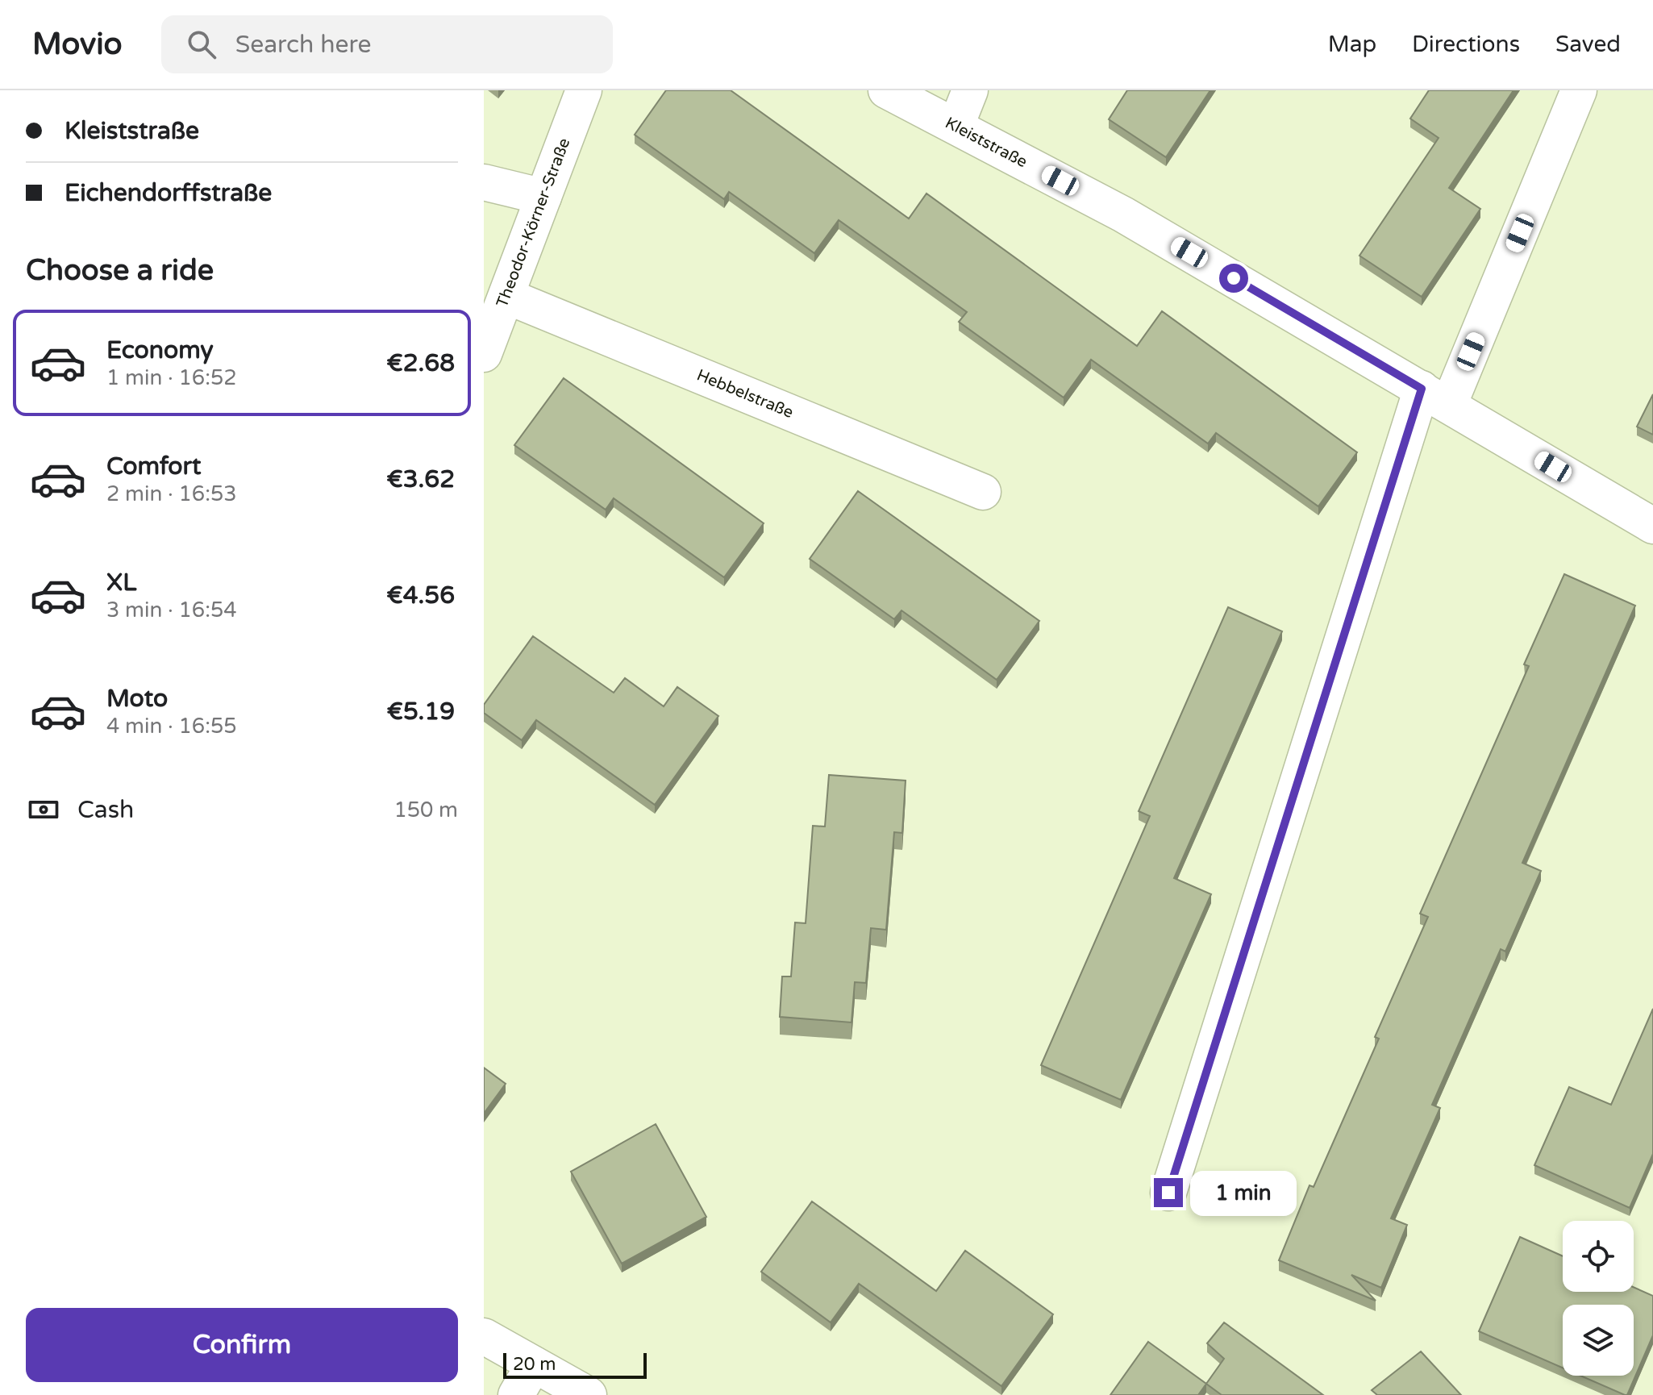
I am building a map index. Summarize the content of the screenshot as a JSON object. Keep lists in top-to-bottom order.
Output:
{
  "streets": {
    "street": ["Kleiststraße", "Theodor-Körner-Straße", "Hebbelstraße"]
  },
  "crossings": [
    ["Theodor-Körner-Straße", "Hebbelstraße"]
  ],
  "scale_bar": "20 m",
  "page": {
    "header": "Movio",
    "search": "Search here",
    "nav": ["Map", "Directions", "Saved"],
    "banner": ["Kleiststraße", "Eichendorffstraße"],
    "heading": "Choose a ride",
    "list": [
      {
        "name": "Economy",
        "note": "1 min · 16:52",
        "value": "€2.68"
      },
      {
        "name": "Comfort",
        "note": "2 min · 16:53",
        "value": "€3.62"
      },
      {
        "name": "XL",
        "note": "3 min · 16:54",
        "value": "€4.56"
      },
      {
        "name": "Moto",
        "note": "4 min · 16:55",
        "value": "€5.19"
      }
    ],
    "pay": ["Cash", "150 m"],
    "bubble": "1 min",
    "buttons": "Confirm",
    "scale": "20 m"
  }
}
